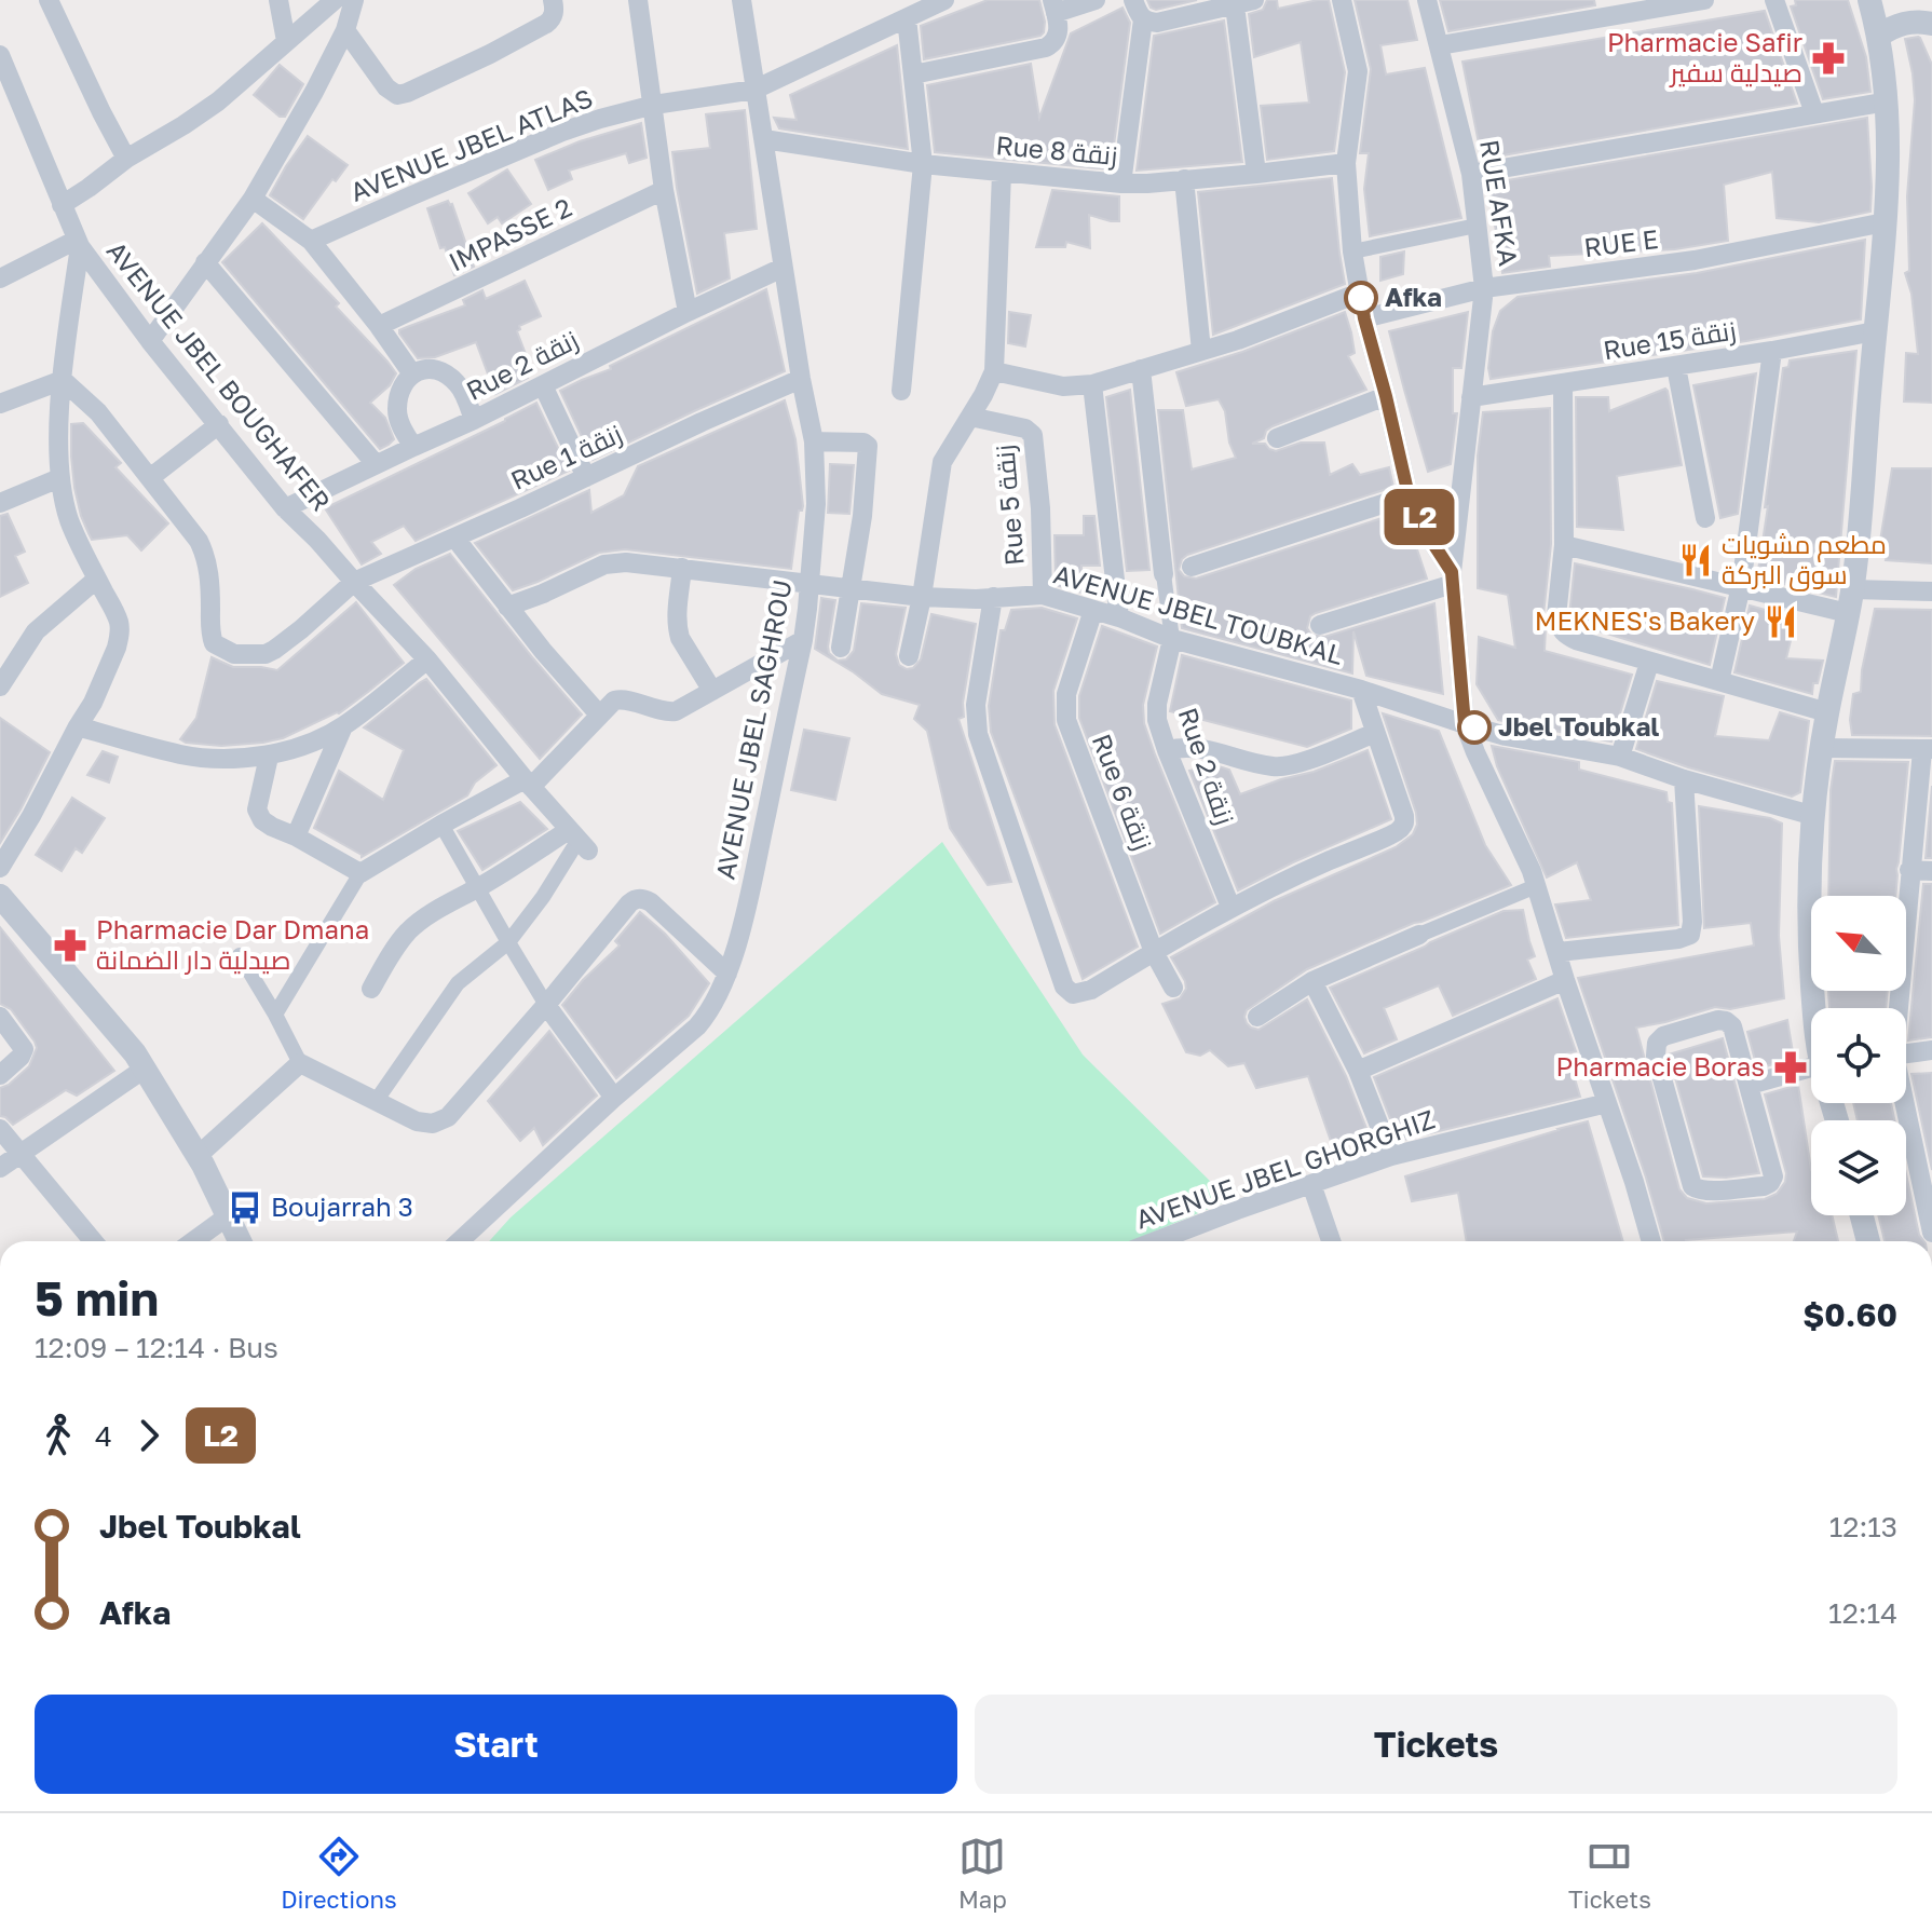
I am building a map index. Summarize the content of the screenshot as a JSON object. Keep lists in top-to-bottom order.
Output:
{
  "streets": {
    "street": [
      "AVENUE JBEL ATLAS",
      "Rue 8 زنقة",
      "RUE AFKA",
      "IMPASSE 2",
      "RUE E",
      "Rue 15 زنقة",
      "Rue 2 زنقة",
      "AVENUE JBEL BOUGHAFER",
      "Rue 1 زنقة",
      "Rue 5 زنقة",
      "AVENUE JBEL TOUBKAL",
      "AVENUE JBEL SAGHROU",
      "Rue 6 زنقة",
      "AVENUE JBEL GHORGHIZ"
    ]
  },
  "crossings": [
    ["AVENUE JBEL ATLAS", "AVENUE JBEL SAGHROU"],
    ["Rue 8 زنقة", "AVENUE JBEL SAGHROU"],
    ["RUE AFKA", "RUE E"],
    ["RUE AFKA", "Rue 15 زنقة"],
    ["RUE AFKA", "AVENUE JBEL TOUBKAL"],
    ["RUE AFKA", "AVENUE JBEL GHORGHIZ"],
    ["Rue 2 زنقة", "AVENUE JBEL BOUGHAFER"],
    ["Rue 2 زنقة", "AVENUE JBEL TOUBKAL"],
    ["Rue 2 زنقة", "AVENUE JBEL SAGHROU"],
    ["AVENUE JBEL BOUGHAFER", "Rue 1 زنقة"],
    ["Rue 1 زنقة", "AVENUE JBEL SAGHROU"],
    ["Rue 5 زنقة", "AVENUE JBEL TOUBKAL"],
    ["AVENUE JBEL TOUBKAL", "AVENUE JBEL SAGHROU"],
    ["AVENUE JBEL TOUBKAL", "Rue 6 زنقة"]
  ],
  "places": {
    "pharmacy": ["Pharmacie Safir صيدلية سفير", "Pharmacie Dar Dmana صيدلية دار الضمانة", "Pharmacie Boras"],
    "other": ["Afka", "Jbel Toubkal"],
    "restaurant": ["مطعم مشويات سوق البركة", "MEKNES's Bakery"],
    "bus stop": ["Boujarrah 3"]
  },
  "lines": ["bus line L2"],
  "north": "top left",
  "page": {
    "on_map": "L2",
    "heading": ["5 min", "12:09 – 12:14 · Bus", "$0.60"],
    "legs": ["4", "L2"],
    "list": [
      {
        "name": "Jbel Toubkal",
        "value": "12:13"
      },
      {
        "name": "Afka",
        "value": "12:14"
      }
    ],
    "buttons": ["Start", "Tickets"],
    "tabs": ["Directions", "Map", "Tickets"]
  }
}
